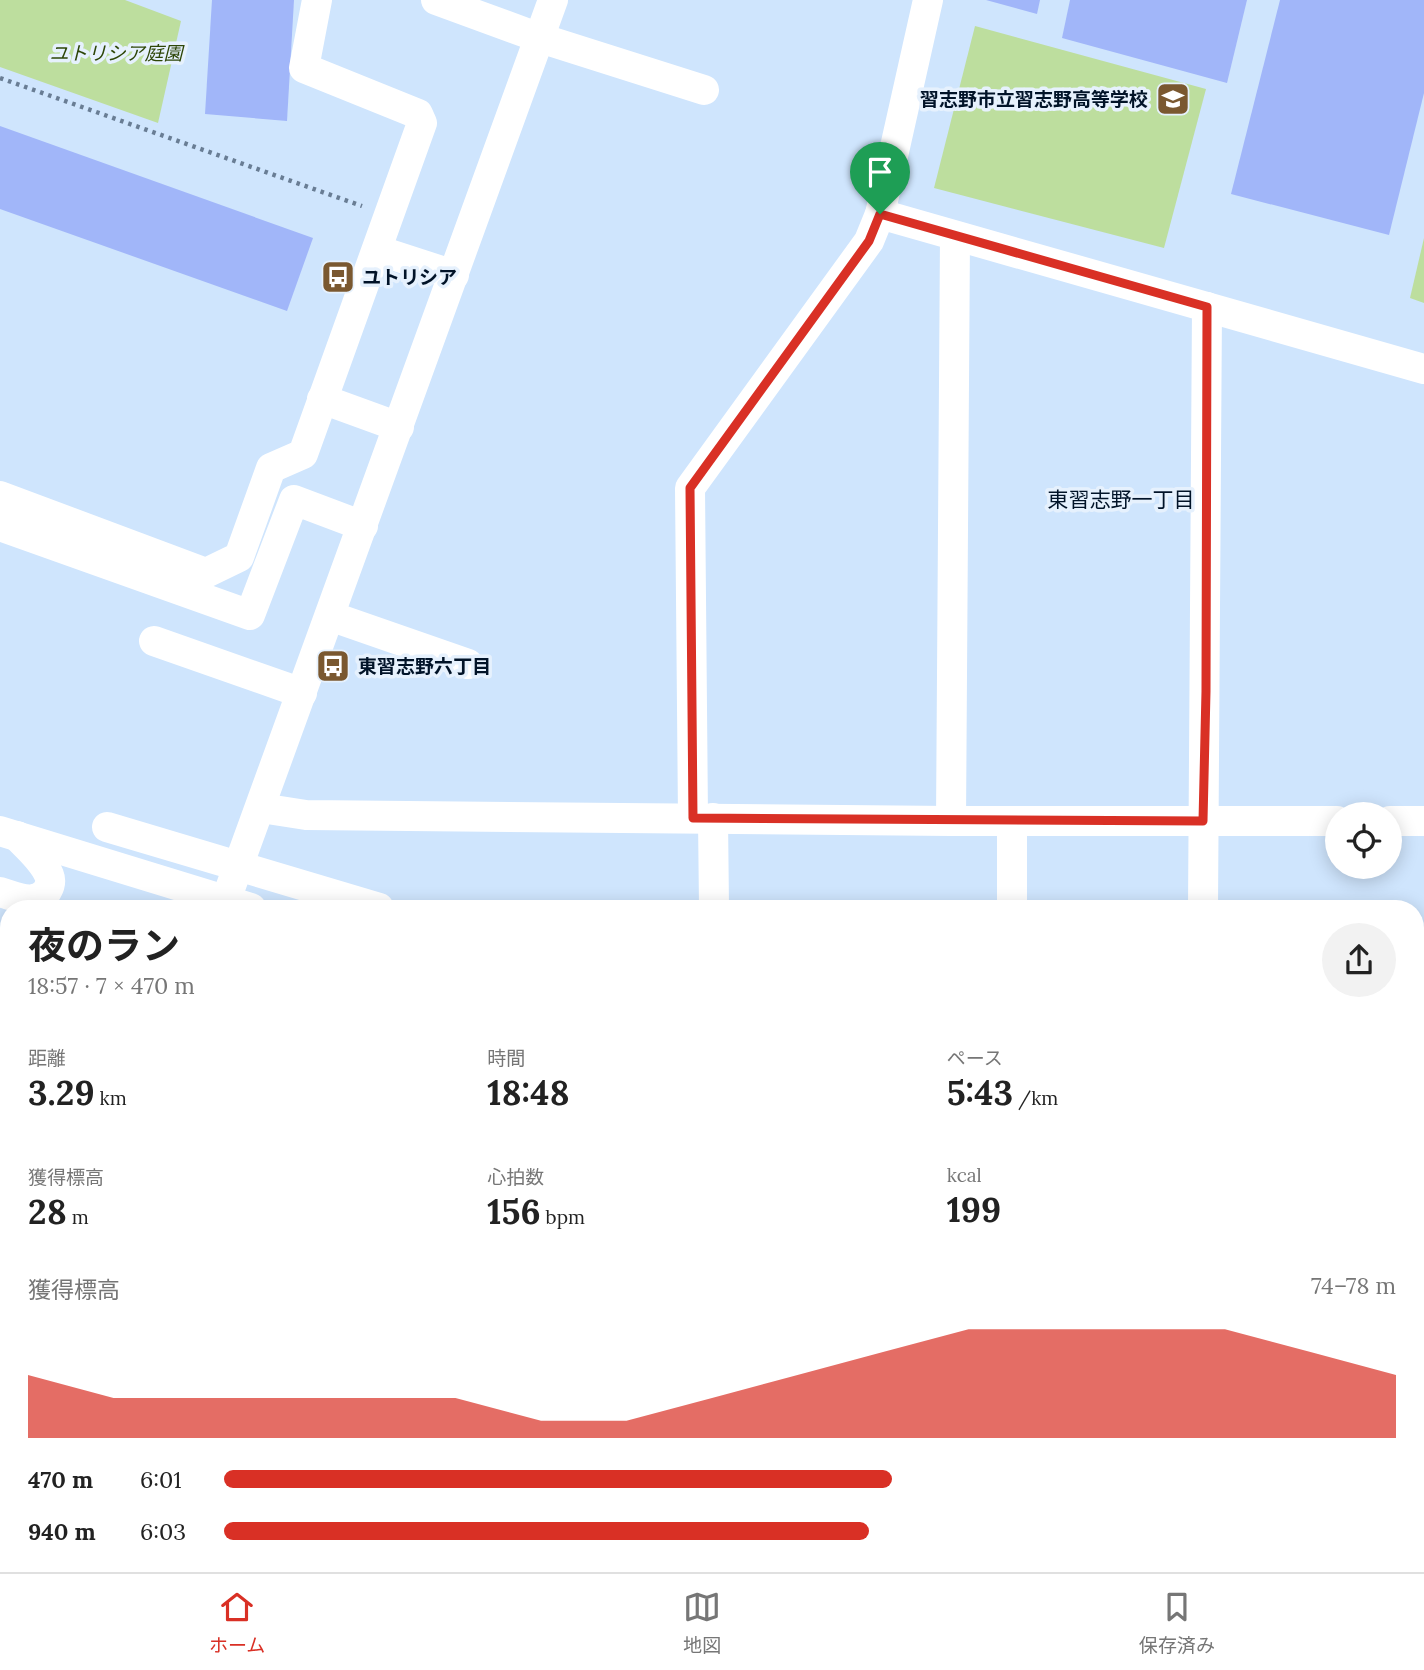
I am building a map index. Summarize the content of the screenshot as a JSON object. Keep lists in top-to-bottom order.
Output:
{
  "districts": ["東習志野一丁目"],
  "parks": ["ユトリシア庭園"],
  "places": {
    "school or university": ["習志野市立習志野高等学校"],
    "bus stop": ["ユトリシア", "東習志野六丁目"]
  },
  "page": {
    "heading": ["夜のラン", "18:57 · 7 × 470 m"],
    "stats": [
      ["距離", "3.29 km"],
      ["時間", "18:48"],
      ["ペース", "5:43 /km"],
      ["獲得標高", "28 m"],
      ["心拍数", "156 bpm"],
      ["kcal", "199"]
    ],
    "chart": ["獲得標高", "74–78 m"],
    "list": [
      {
        "name": "470 m",
        "note": "6:01"
      },
      {
        "name": "940 m",
        "note": "6:03"
      }
    ],
    "tabs": ["ホーム", "地図", "保存済み"]
  }
}
